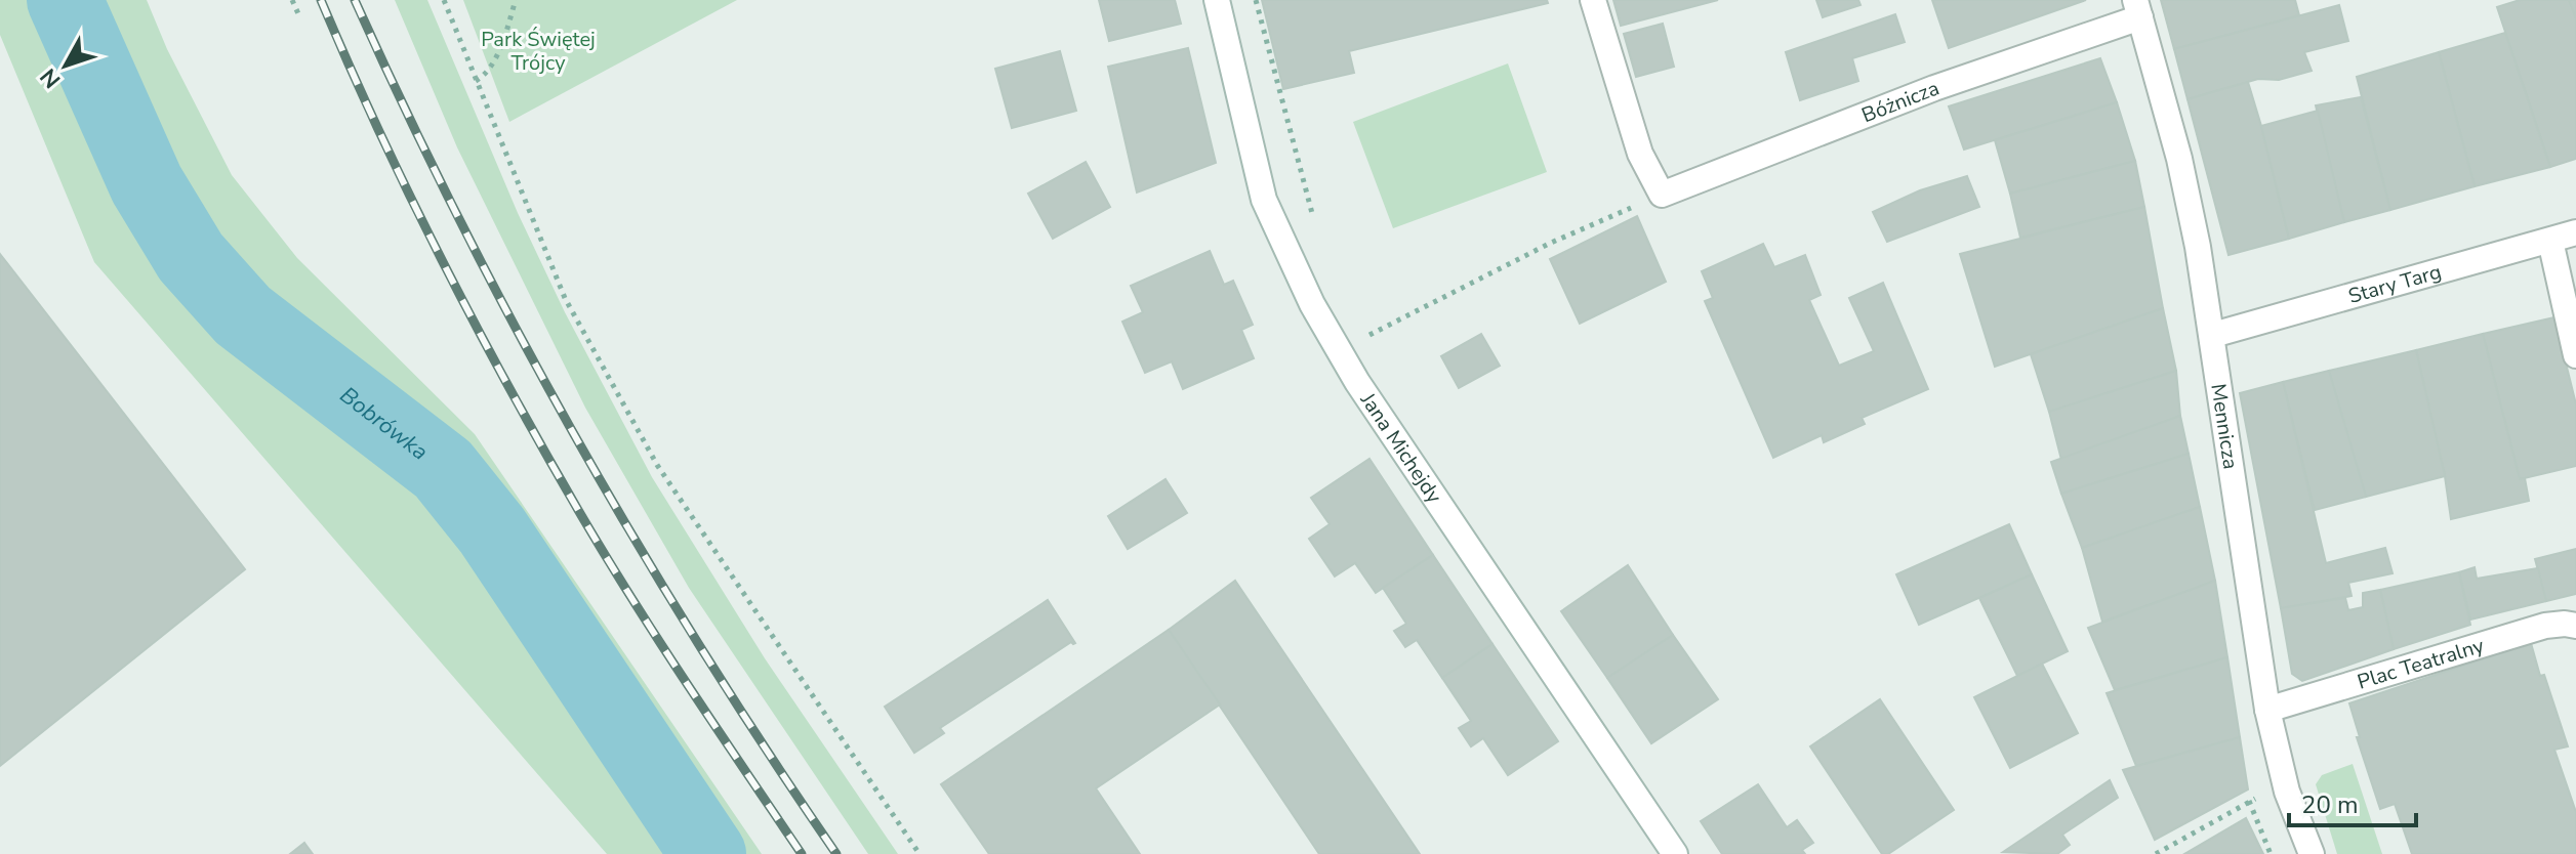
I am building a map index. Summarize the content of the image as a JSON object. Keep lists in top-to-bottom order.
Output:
{
  "streets": {
    "street": [
      "Bóżnicza",
      "Stary Targ",
      "Mennicza",
      "Jana Michejdy",
      "Plac Teatralny"
    ]
  },
  "crossings": [
    ["Bóżnicza", "Mennicza"],
    ["Stary Targ", "Mennicza"],
    ["Mennicza", "Plac Teatralny"]
  ],
  "water": ["Bobrówka"],
  "parks": ["Park Świętej Trójcy"],
  "scale_bar": "20 m",
  "north": "bottom left"
}
